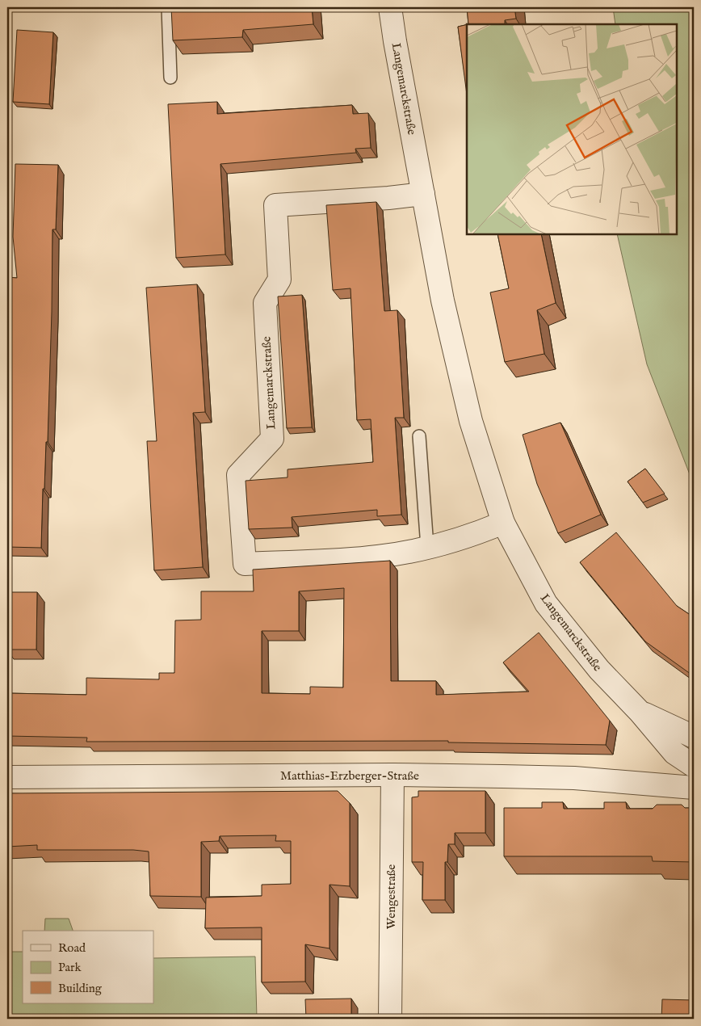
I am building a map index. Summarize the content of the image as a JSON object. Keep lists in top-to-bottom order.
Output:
{
  "streets": {
    "street": ["Langemarckstraße", "Matthias-Erzberger-Straße", "Wengestraße"]
  },
  "crossings": [
    ["Matthias-Erzberger-Straße", "Wengestraße"]
  ],
  "legend": ["Road", "Park", "Building"]
}
